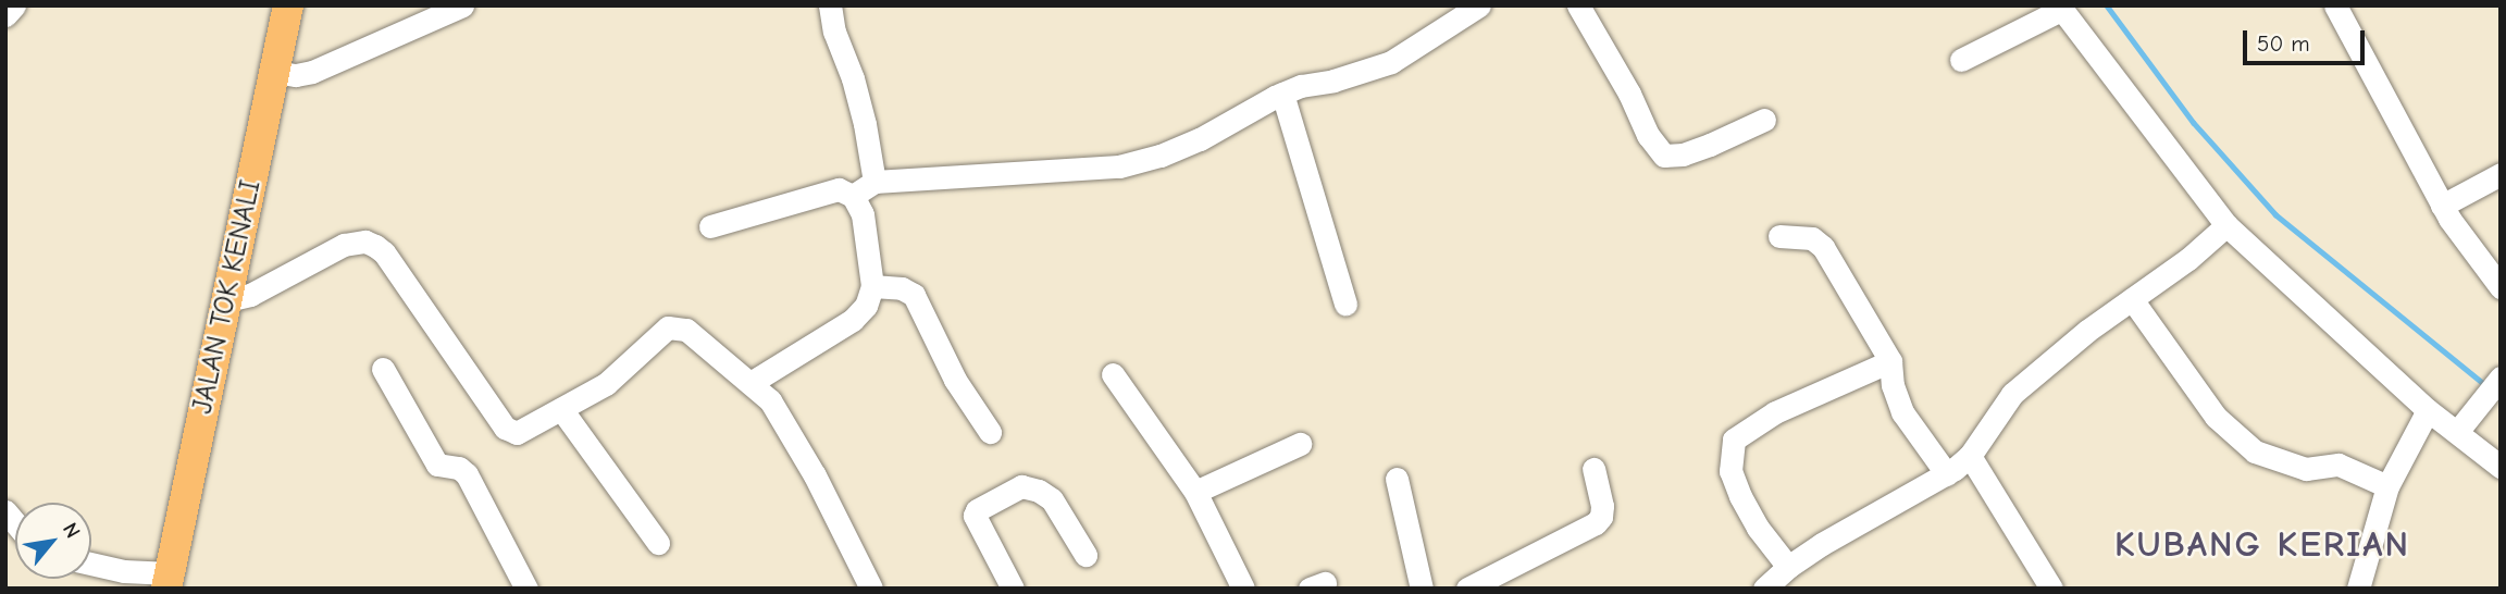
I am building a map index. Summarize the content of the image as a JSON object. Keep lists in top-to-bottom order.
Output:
{
  "streets": {
    "main road": ["JALAN TOK KENALI"]
  },
  "districts": ["KUBANG KERIAN"],
  "scale_bar": "50 m",
  "north": "top right"
}
